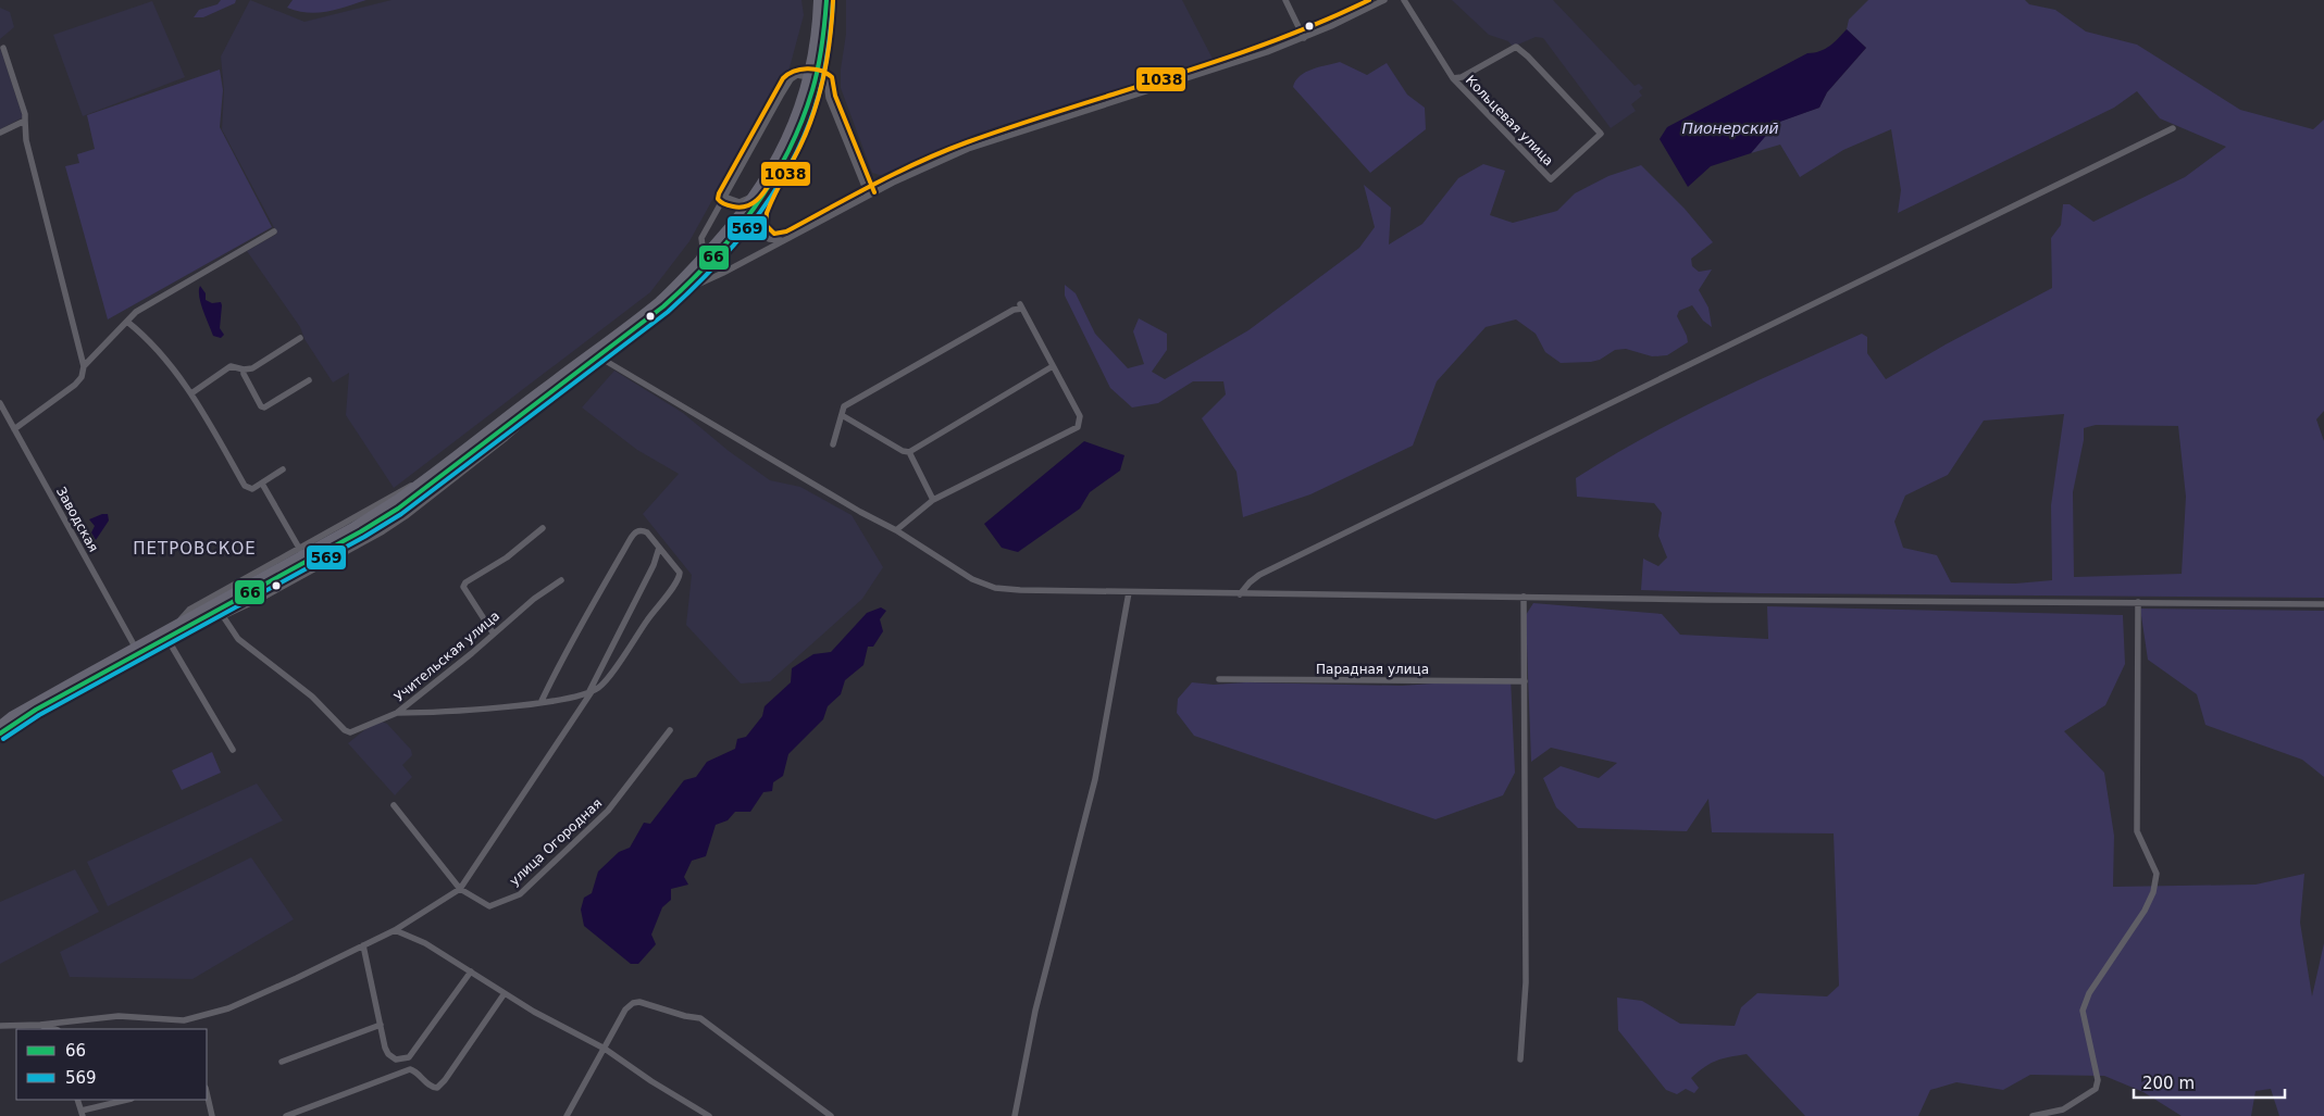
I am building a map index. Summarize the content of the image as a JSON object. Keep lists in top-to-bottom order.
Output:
{
  "streets": {
    "street": [
      "Кольцевая улица",
      "Заводская",
      "Учительская улица",
      "Парадная улица",
      "улица Огородная"
    ]
  },
  "districts": ["ПЕТРОВСКОЕ"],
  "water": ["Пионерский"],
  "lines": ["transit line 66", "transit line 1038", "transit line 569"],
  "legend": ["66", "569"],
  "scale_bar": "200 m"
}
